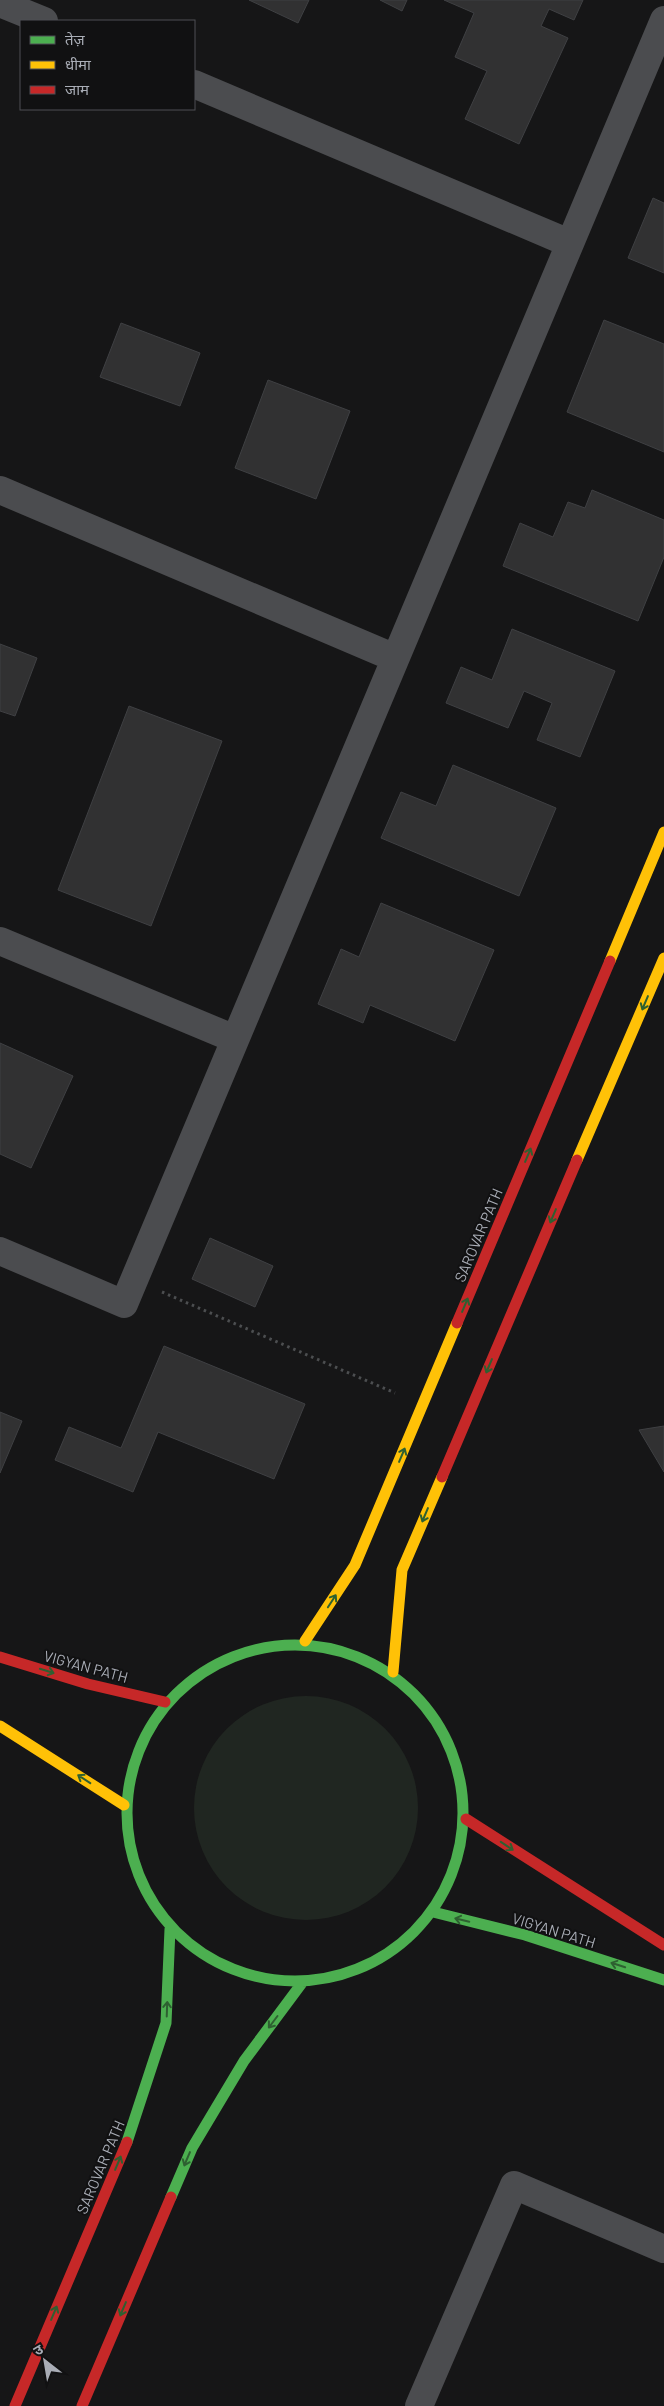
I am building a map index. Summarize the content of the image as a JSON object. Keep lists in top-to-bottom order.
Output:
{
  "streets": {
    "main road": ["SAROVAR PATH", "VIGYAN PATH"]
  },
  "legend": ["तेज़", "धीमा", "जाम"],
  "north": "top left"
}
